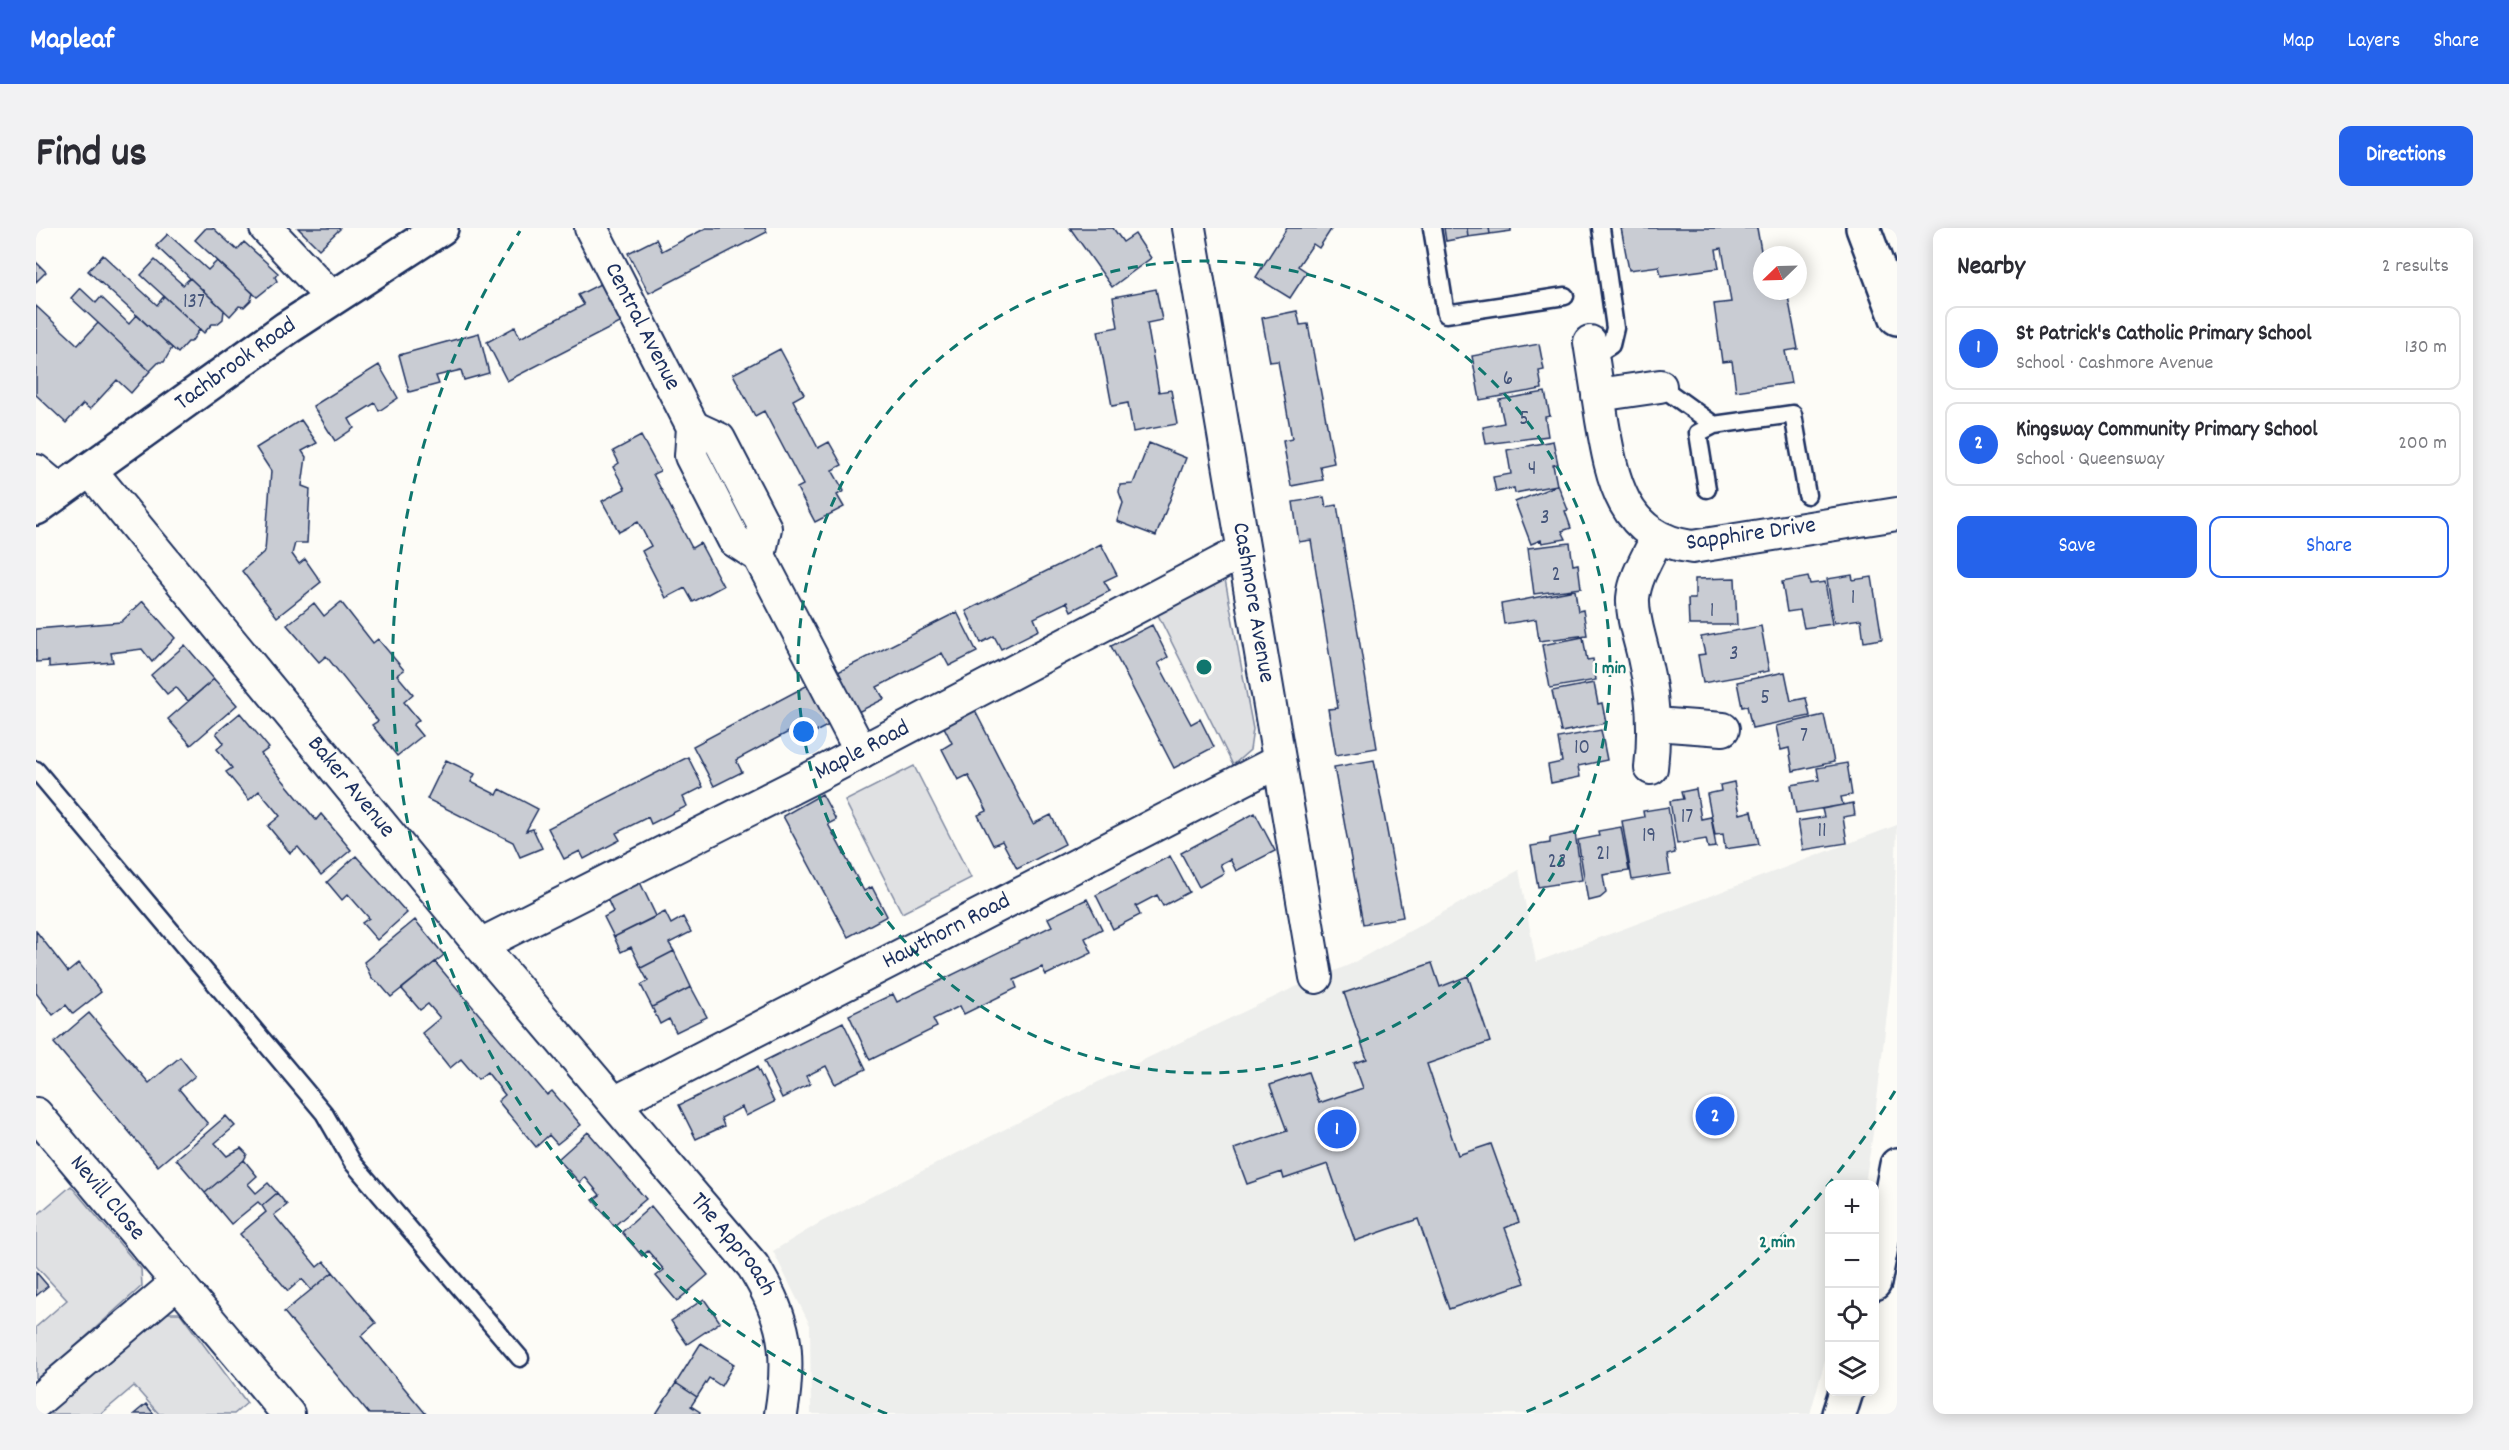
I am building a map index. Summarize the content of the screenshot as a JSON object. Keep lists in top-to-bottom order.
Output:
{
  "streets": {
    "main road": ["Tachbrook Road"],
    "street": [
      "Central Avenue",
      "Sapphire Drive",
      "Cashmore Avenue",
      "Maple Road",
      "Baker Avenue",
      "Hawthorn Road",
      "Nevill Close",
      "The Approach"
    ]
  },
  "crossings": [
    ["Central Avenue", "Maple Road"],
    ["Tachbrook Road", "Baker Avenue"],
    ["Cashmore Avenue", "Maple Road"],
    ["Cashmore Avenue", "Hawthorn Road"],
    ["Maple Road", "Baker Avenue"],
    ["Baker Avenue", "Hawthorn Road"],
    ["Baker Avenue", "The Approach"],
    ["Hawthorn Road", "The Approach"]
  ],
  "house_numbers": [
    "137",
    "6",
    "5",
    "4",
    "3",
    "2",
    "1",
    "1",
    "3",
    "5",
    "7",
    "10",
    "17",
    "11",
    "19",
    "21",
    "23"
  ],
  "north": "bottom left",
  "page": {
    "header": "Mapleaf",
    "nav": ["Map", "Layers", "Share"],
    "title": "Find us",
    "buttons": [
      "Directions",
      ["Save", "Share"]
    ],
    "heading": ["Nearby", "2 results"],
    "list": [
      {
        "mark": "1",
        "name": "St Patrick's Catholic Primary School",
        "note": "School · Cashmore Avenue",
        "value": "130 m"
      },
      {
        "mark": "2",
        "name": "Kingsway Community Primary School",
        "note": "School · Queensway",
        "value": "200 m"
      }
    ],
    "pins": ["2", "1"],
    "map_buttons": ["+", "−"]
  },
  "rings": ["1 min", "2 min"]
}
